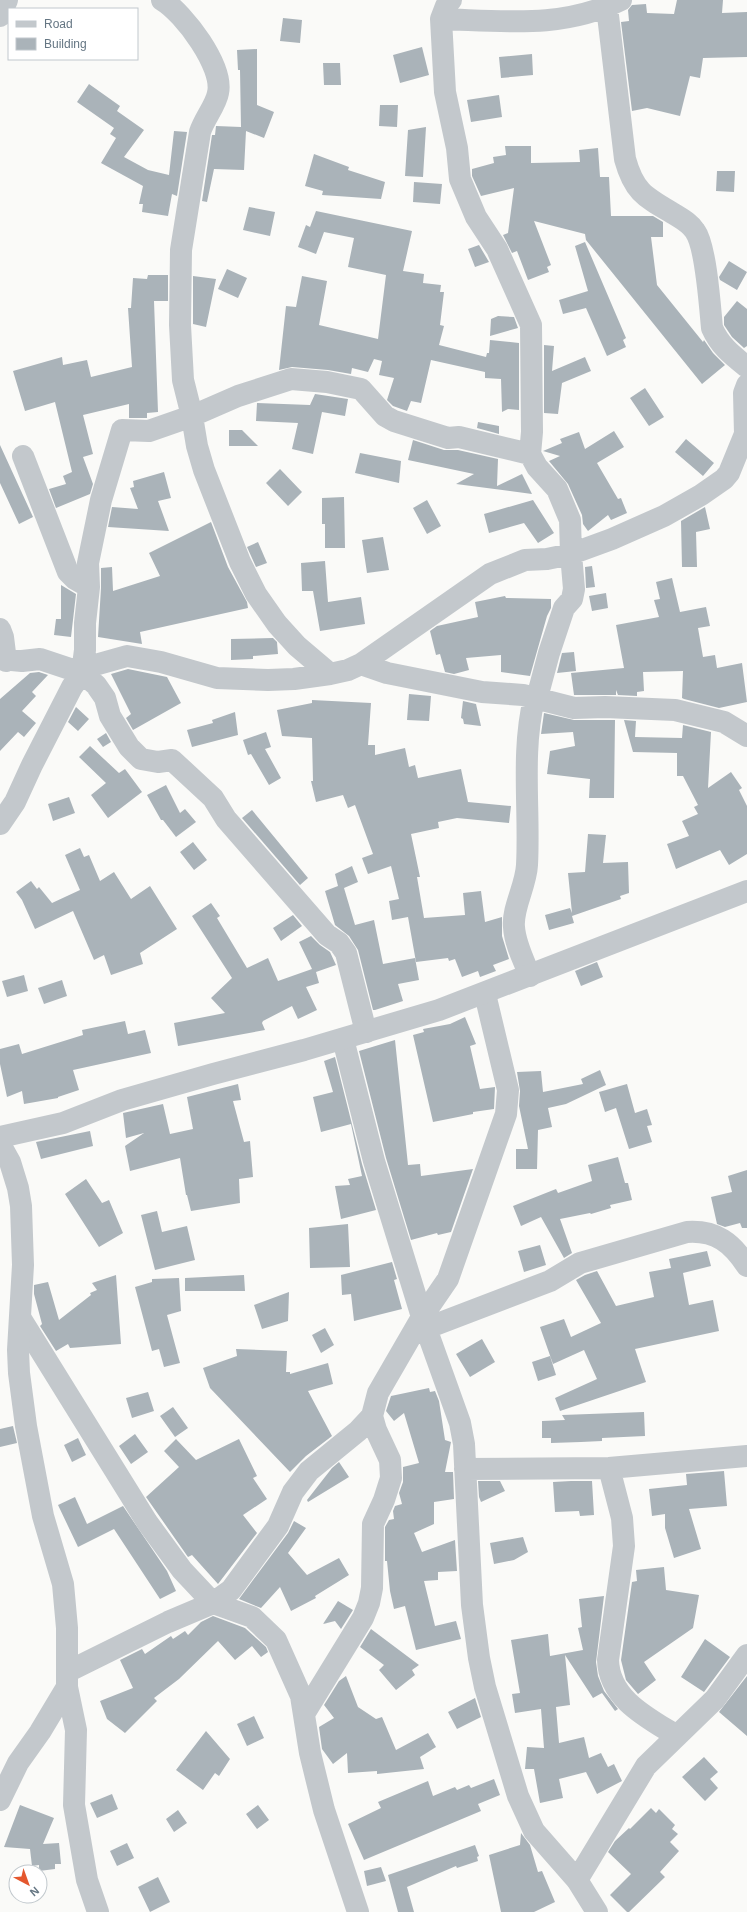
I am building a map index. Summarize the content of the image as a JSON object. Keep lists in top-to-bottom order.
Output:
{
  "legend": ["Road", "Building"],
  "north": "bottom right"
}
